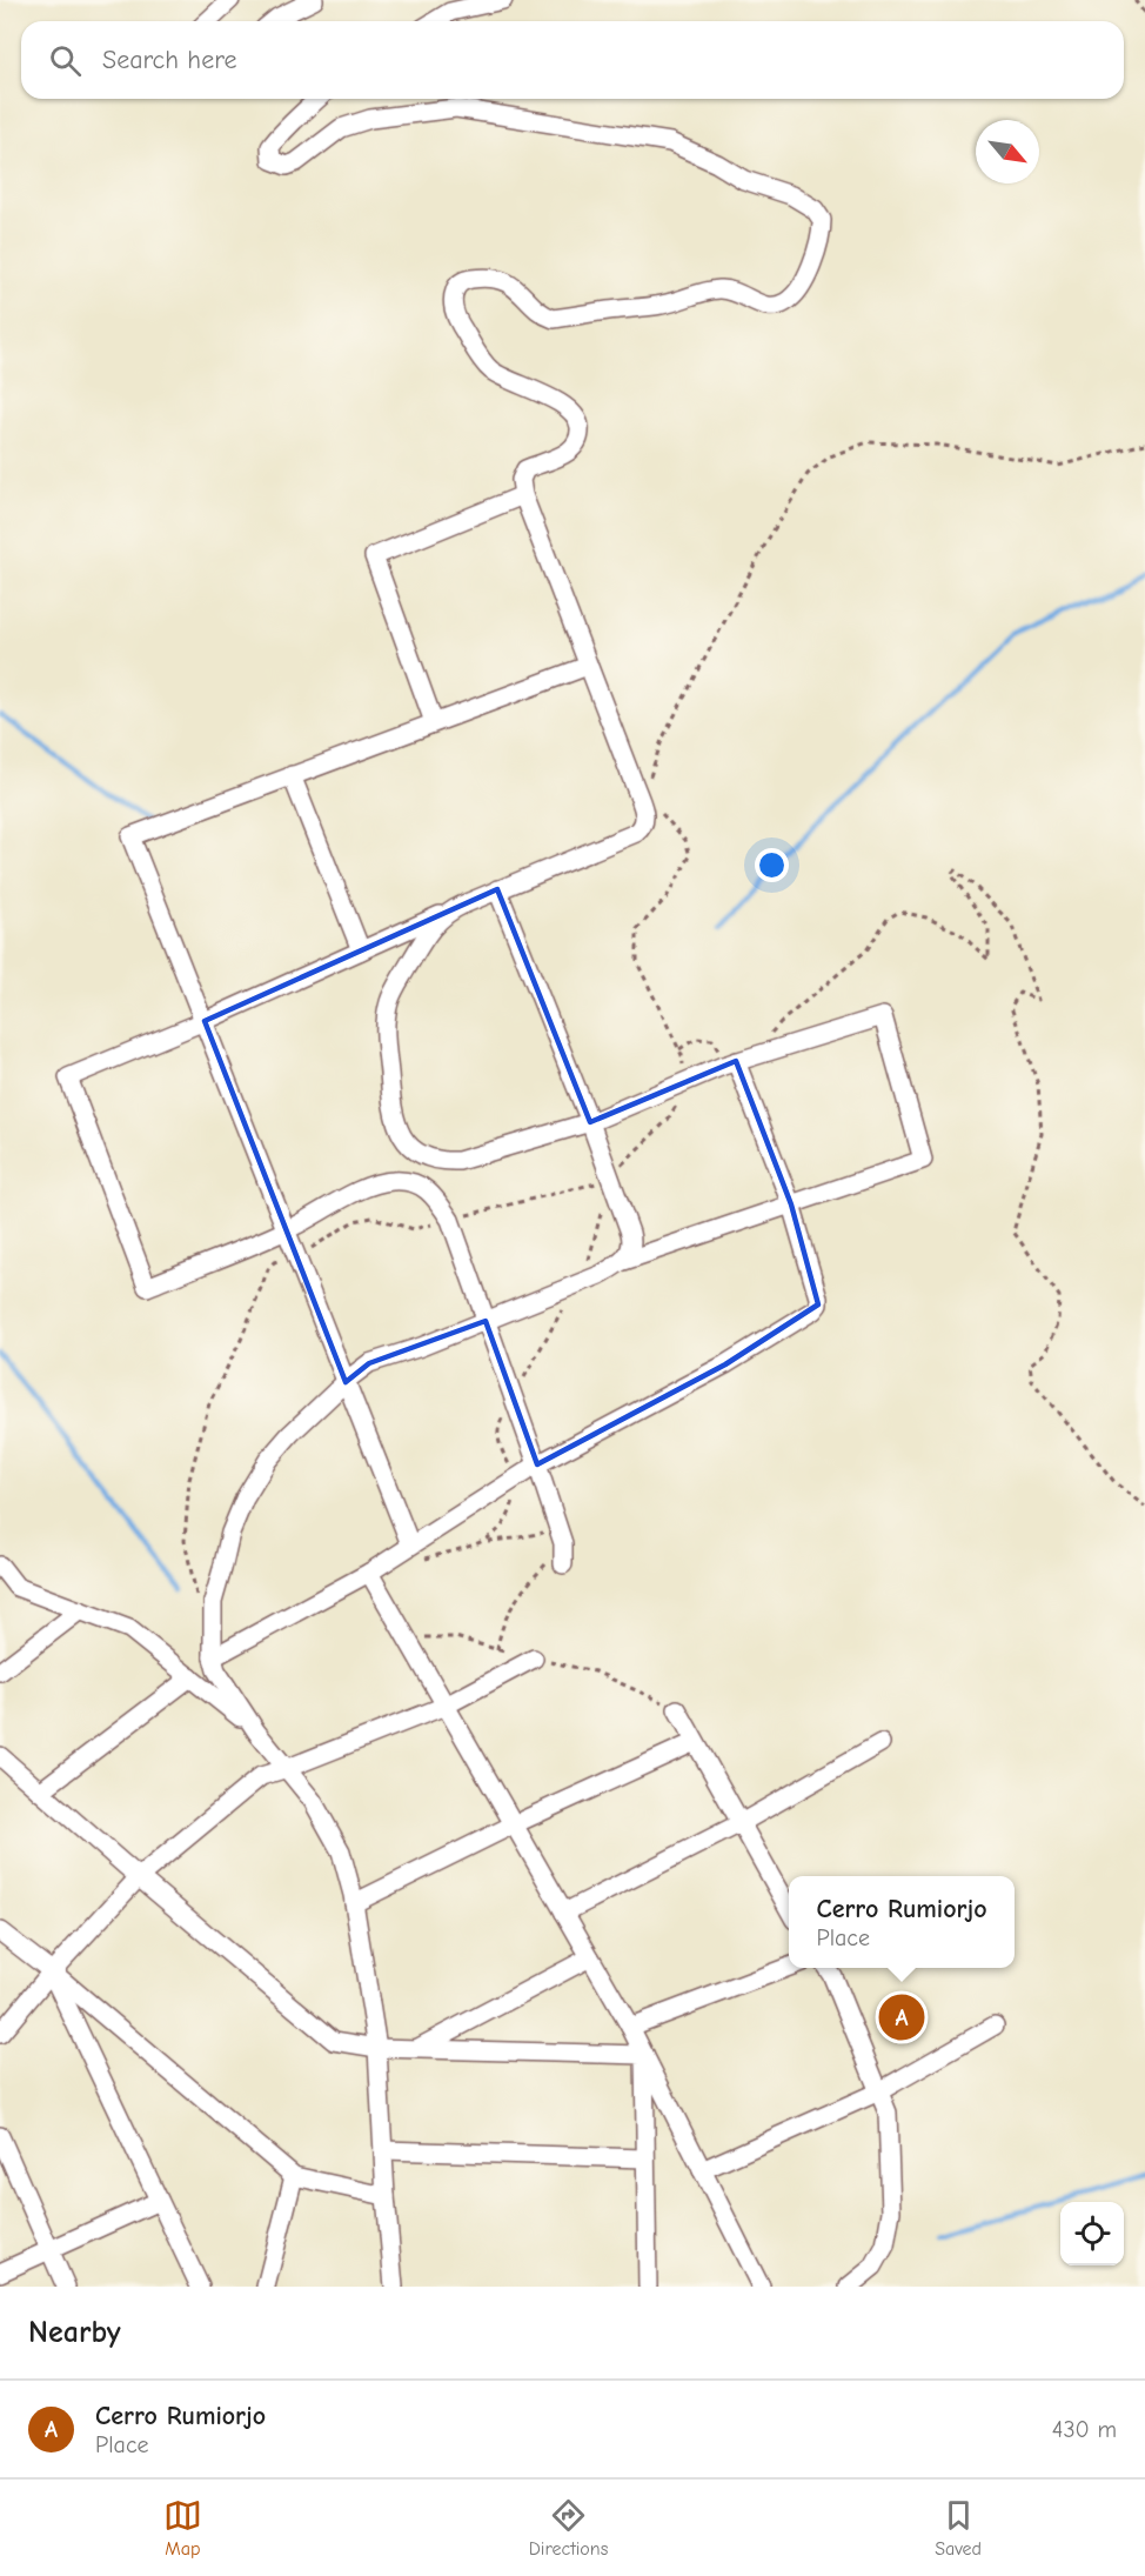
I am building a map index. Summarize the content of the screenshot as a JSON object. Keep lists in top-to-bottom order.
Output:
{
  "north": "bottom right",
  "page": {
    "search": "Search here",
    "popup": ["Cerro Rumiorjo", "Place"],
    "pins": "A",
    "heading": "Nearby",
    "list": [
      {
        "mark": "A",
        "name": "Cerro Rumiorjo",
        "note": "Place",
        "value": "430 m"
      }
    ],
    "nav": ["Map", "Directions", "Saved"]
  }
}
